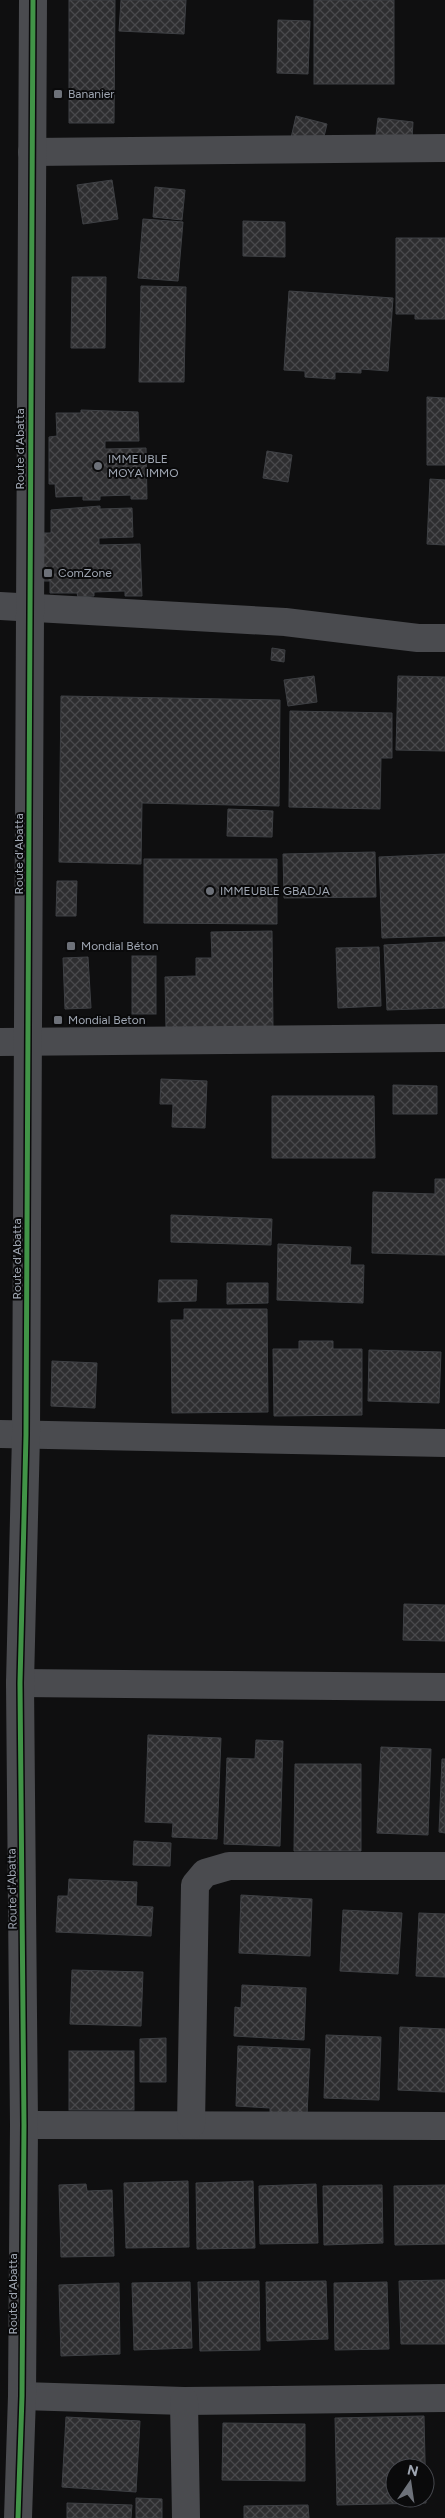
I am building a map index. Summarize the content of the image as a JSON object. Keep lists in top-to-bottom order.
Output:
{
  "streets": {
    "street": ["Route d'Abatta"]
  },
  "places": {
    "transit": [
      "Bananier",
      "ComZone",
      "Mondial Béton",
      "Mondial Beton"
    ],
    "other": ["IMMEUBLE MOYA IMMO", "IMMEUBLE GBADJA"]
  },
  "north": "top"
}
